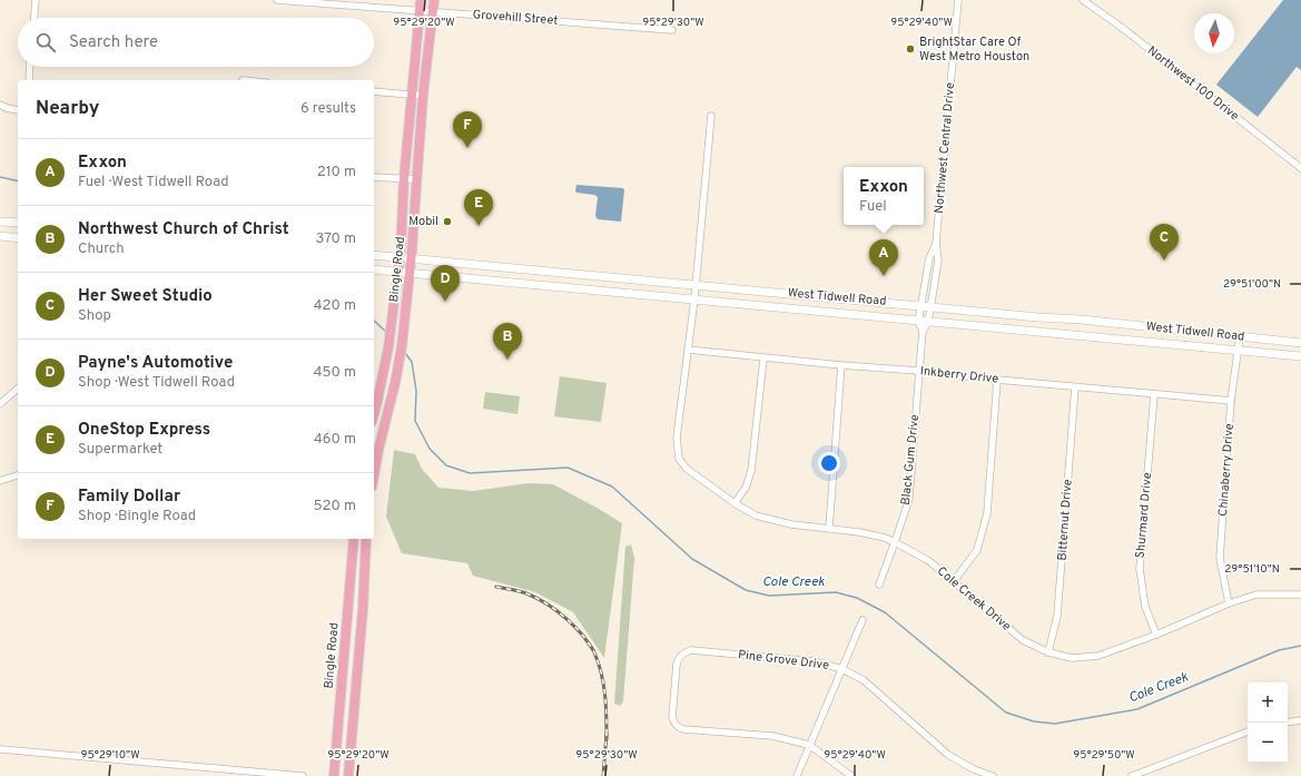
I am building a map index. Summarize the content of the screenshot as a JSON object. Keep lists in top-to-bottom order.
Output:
{
  "streets": {
    "main road": ["Bingle Road", "West Tidwell Road"],
    "street": [
      "Grovehill Street",
      "Northwest 100 Drive",
      "Northwest Central Drive",
      "Inkberry Drive",
      "Black Gum Drive",
      "Chinaberry Drive",
      "Shurmard Drive",
      "Bitternut Drive",
      "Cole Creek Drive",
      "Pine Grove Drive"
    ]
  },
  "crossings": [
    ["Grovehill Street", "Bingle Road"],
    ["Northwest Central Drive", "West Tidwell Road"],
    ["Northwest Central Drive", "Black Gum Drive"],
    ["Bingle Road", "West Tidwell Road"],
    ["West Tidwell Road", "Black Gum Drive"],
    ["West Tidwell Road", "Chinaberry Drive"],
    ["West Tidwell Road", "Cole Creek Drive"],
    ["Inkberry Drive", "Black Gum Drive"],
    ["Inkberry Drive", "Chinaberry Drive"],
    ["Inkberry Drive", "Shurmard Drive"],
    ["Inkberry Drive", "Bitternut Drive"],
    ["Inkberry Drive", "Cole Creek Drive"],
    ["Black Gum Drive", "Cole Creek Drive"],
    ["Chinaberry Drive", "Cole Creek Drive"],
    ["Shurmard Drive", "Cole Creek Drive"],
    ["Bitternut Drive", "Cole Creek Drive"]
  ],
  "water": ["Cole Creek"],
  "places": ["BrightStar Care Of West Metro Houston", "Mobil"],
  "north": "bottom",
  "page": {
    "search": "Search here",
    "heading": ["Nearby", "6 results"],
    "pins": [
      "F",
      "E",
      "C",
      "A",
      "D",
      "B"
    ],
    "list": [
      {
        "mark": "A",
        "name": "Exxon",
        "note": "Fuel · West Tidwell Road",
        "value": "210 m"
      },
      {
        "mark": "B",
        "name": "Northwest Church of Christ",
        "note": "Church",
        "value": "370 m"
      },
      {
        "mark": "C",
        "name": "Her Sweet Studio",
        "note": "Shop",
        "value": "420 m"
      },
      {
        "mark": "D",
        "name": "Payne's Automotive",
        "note": "Shop · West Tidwell Road",
        "value": "450 m"
      },
      {
        "mark": "E",
        "name": "OneStop Express",
        "note": "Supermarket",
        "value": "460 m"
      },
      {
        "mark": "F",
        "name": "Family Dollar",
        "note": "Shop · Bingle Road",
        "value": "520 m"
      }
    ],
    "popup": ["Exxon", "Fuel"],
    "map_buttons": ["+", "−"]
  },
  "coordinates": [
    "95°29'20\"W",
    "95°29'30\"W",
    "95°29'40\"W",
    "29°51'00\"N",
    "29°51'10\"N",
    "95°29'10\"W",
    "95°29'50\"W"
  ]
}
